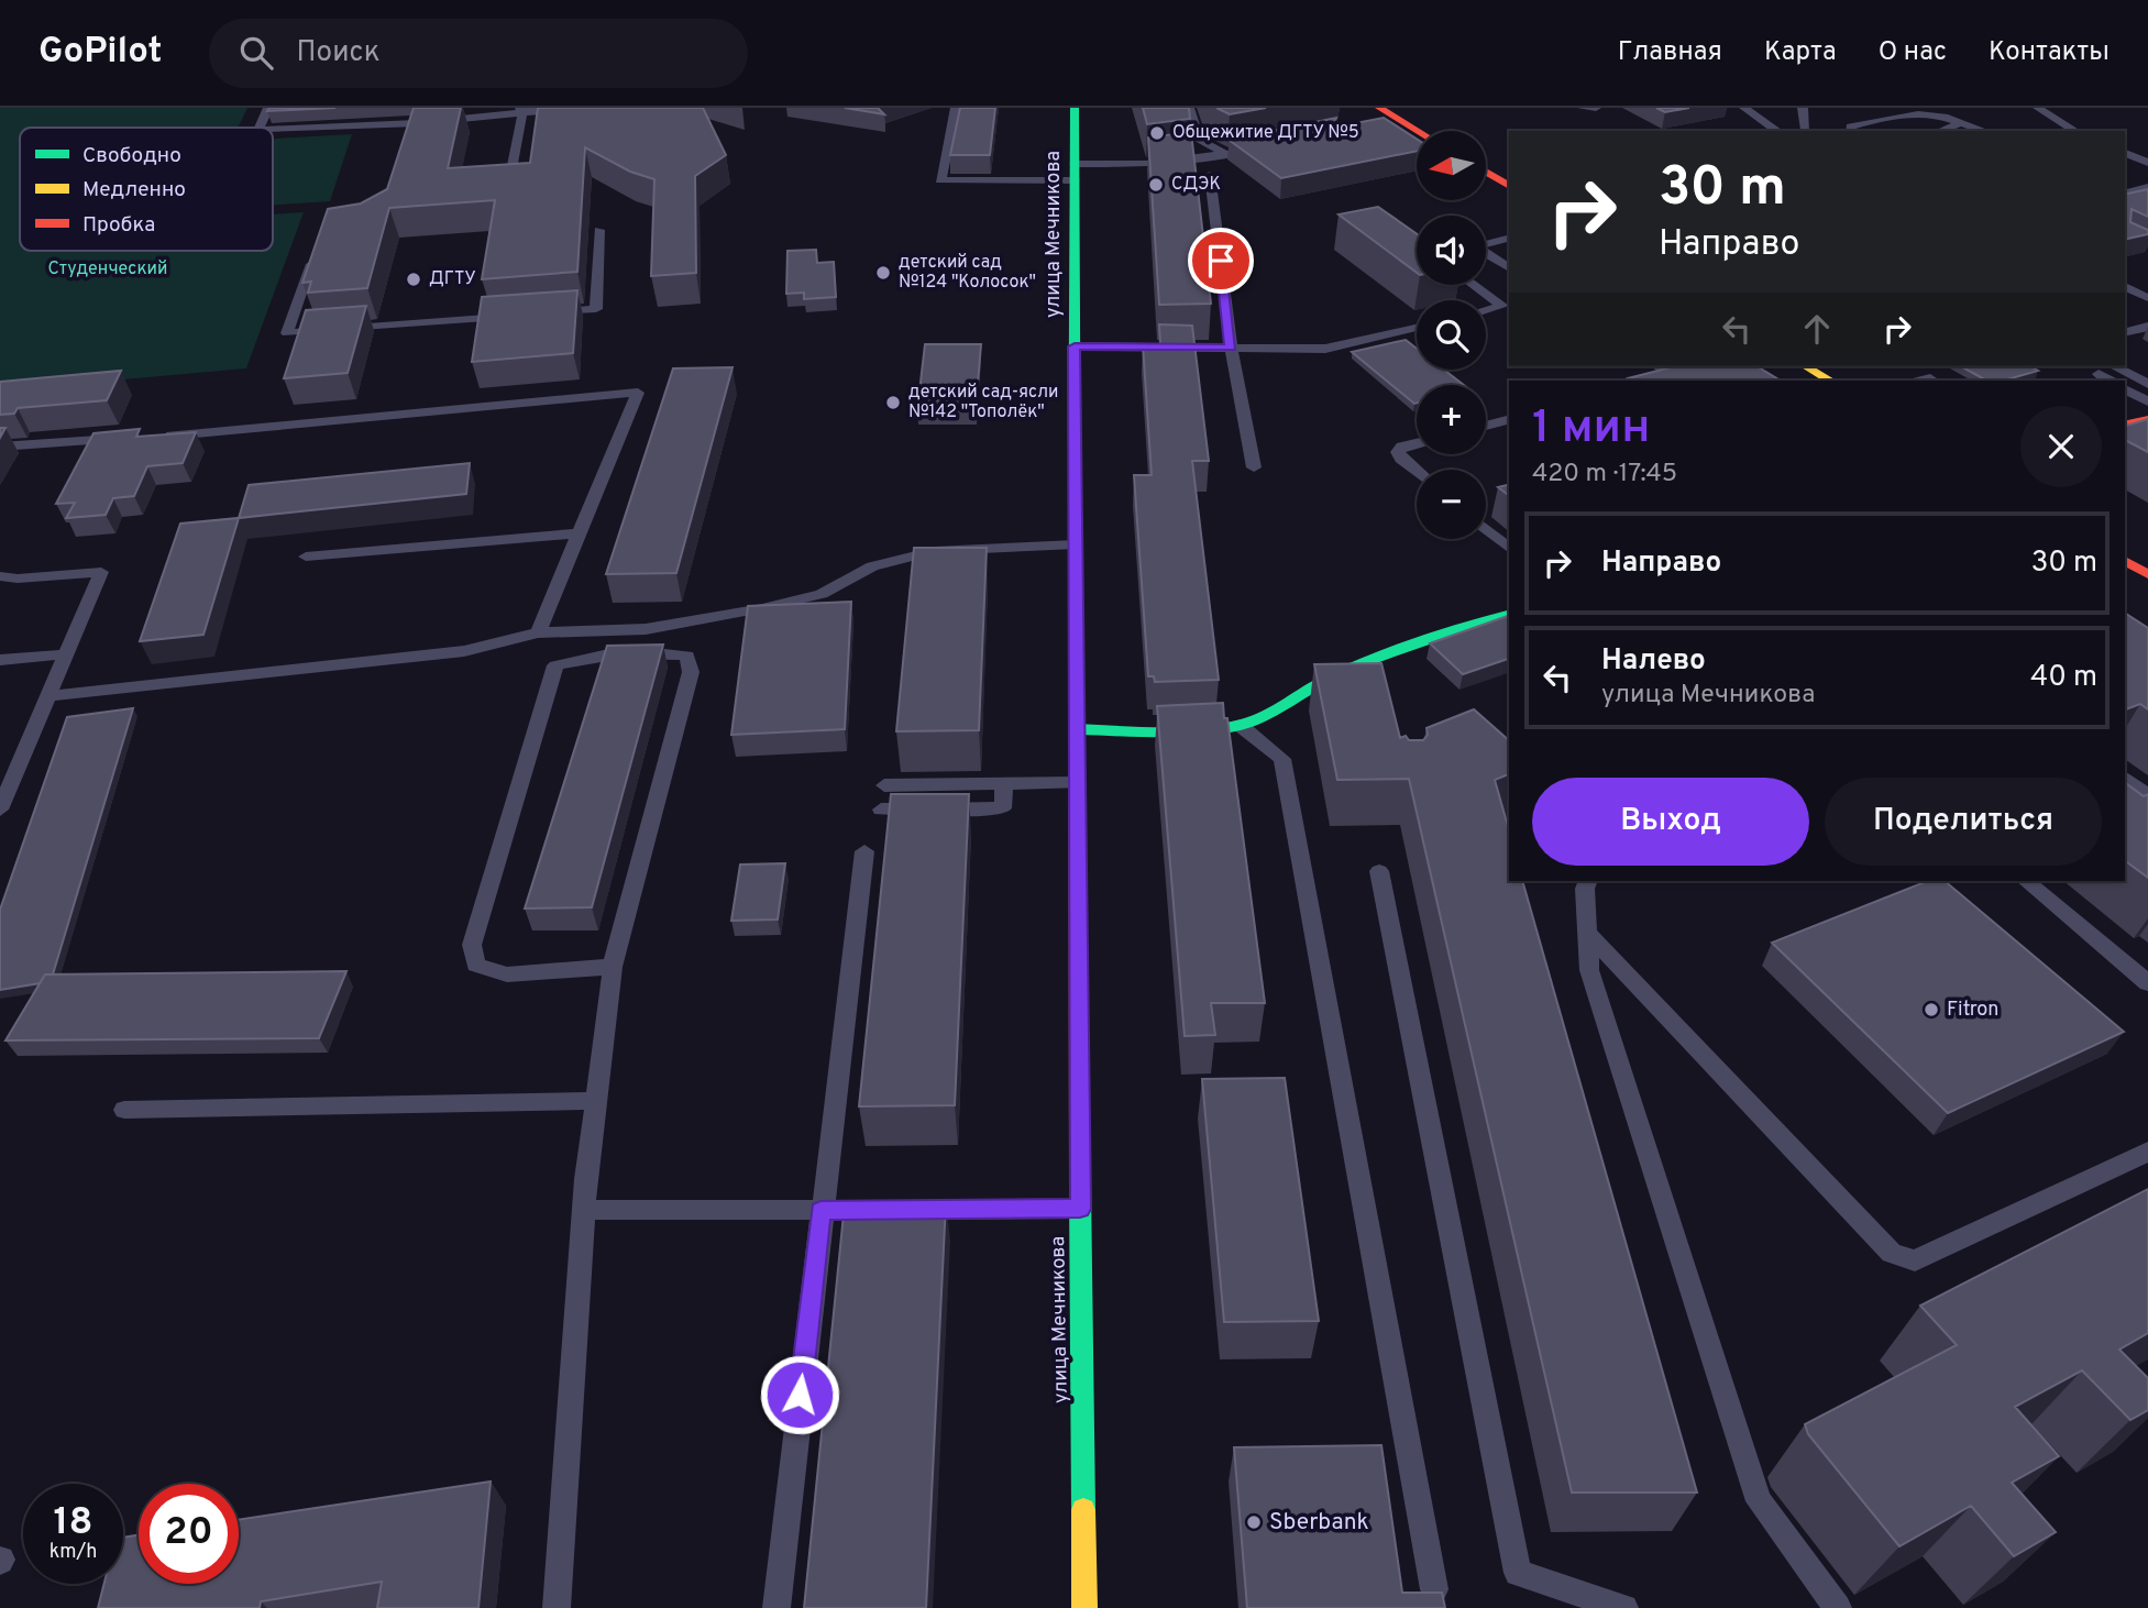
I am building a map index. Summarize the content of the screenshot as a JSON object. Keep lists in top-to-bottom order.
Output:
{
  "streets": {
    "main road": ["улица Мечникова"]
  },
  "parks": ["Студенческий"],
  "places": [
    "Общежитие ДГТУ №5",
    "СДЭК",
    "детский сад №124 \"Колосок\"",
    "ДГТУ",
    "детский сад-ясли №142 \"Тополёк\"",
    "Fitron",
    "Sberbank"
  ],
  "legend": ["Свободно", "Медленно", "Пробка"],
  "north": "left",
  "page": {
    "header": "GoPilot",
    "search": "Поиск",
    "nav": [
      "Главная",
      "Карта",
      "О нас",
      "Контакты"
    ],
    "map_buttons": ["+", "−"],
    "turn": ["30 m", "Направо"],
    "heading": ["1 мин", "420 m · 17:45"],
    "list": [
      {
        "name": "Направо",
        "value": "30 m"
      },
      {
        "name": "Налево",
        "note": "улица Мечникова",
        "value": "40 m"
      }
    ],
    "buttons": ["Выход", "Поделиться"],
    "speed": "18 km/h",
    "limit": "20"
  }
}
